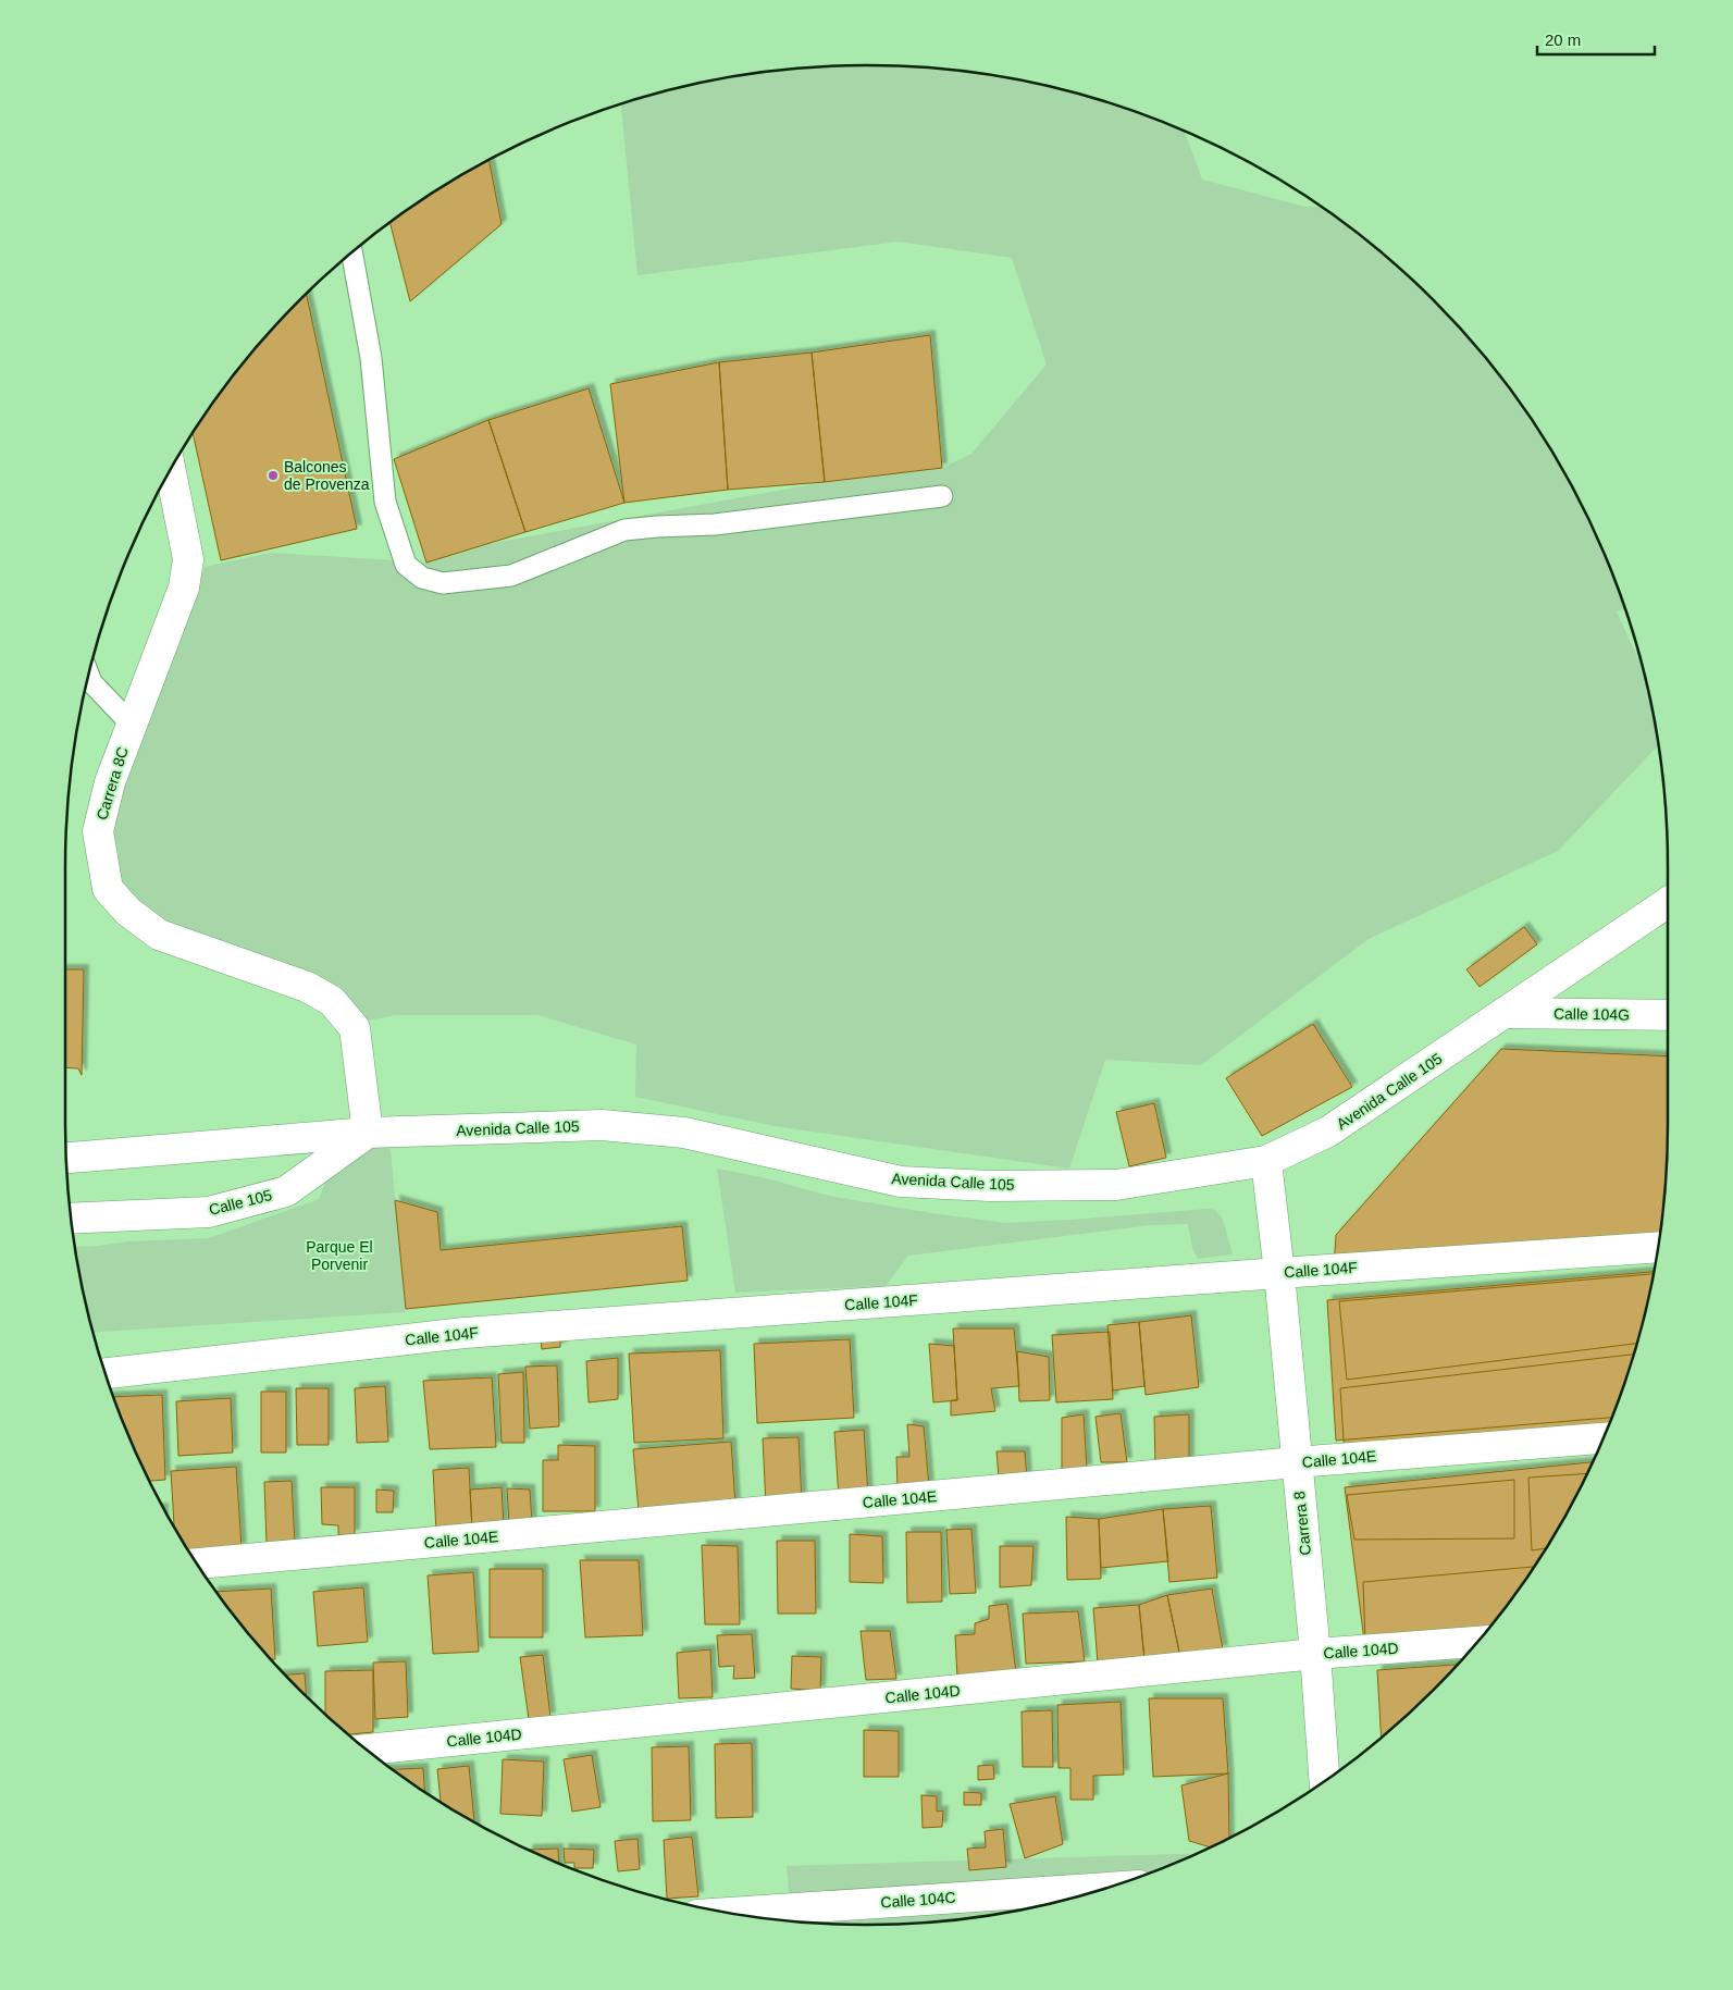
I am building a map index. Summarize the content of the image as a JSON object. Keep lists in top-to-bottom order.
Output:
{
  "streets": {
    "street": [
      "Carrera 8C",
      "Calle 104G",
      "Avenida Calle 105",
      "Calle 105",
      "Calle 104F",
      "Calle 104E",
      "Carrera 8",
      "Calle 104D",
      "Calle 104C"
    ]
  },
  "crossings": [
    ["Carrera 8C", "Avenida Calle 105"],
    ["Carrera 8C", "Calle 105"],
    ["Calle 104G", "Avenida Calle 105"],
    ["Avenida Calle 105", "Calle 105"],
    ["Avenida Calle 105", "Carrera 8"],
    ["Calle 104F", "Carrera 8"],
    ["Calle 104E", "Carrera 8"],
    ["Carrera 8", "Calle 104D"]
  ],
  "parks": ["Parque El Porvenir"],
  "places": ["Balcones de Provenza"],
  "scale_bar": "20 m"
}
